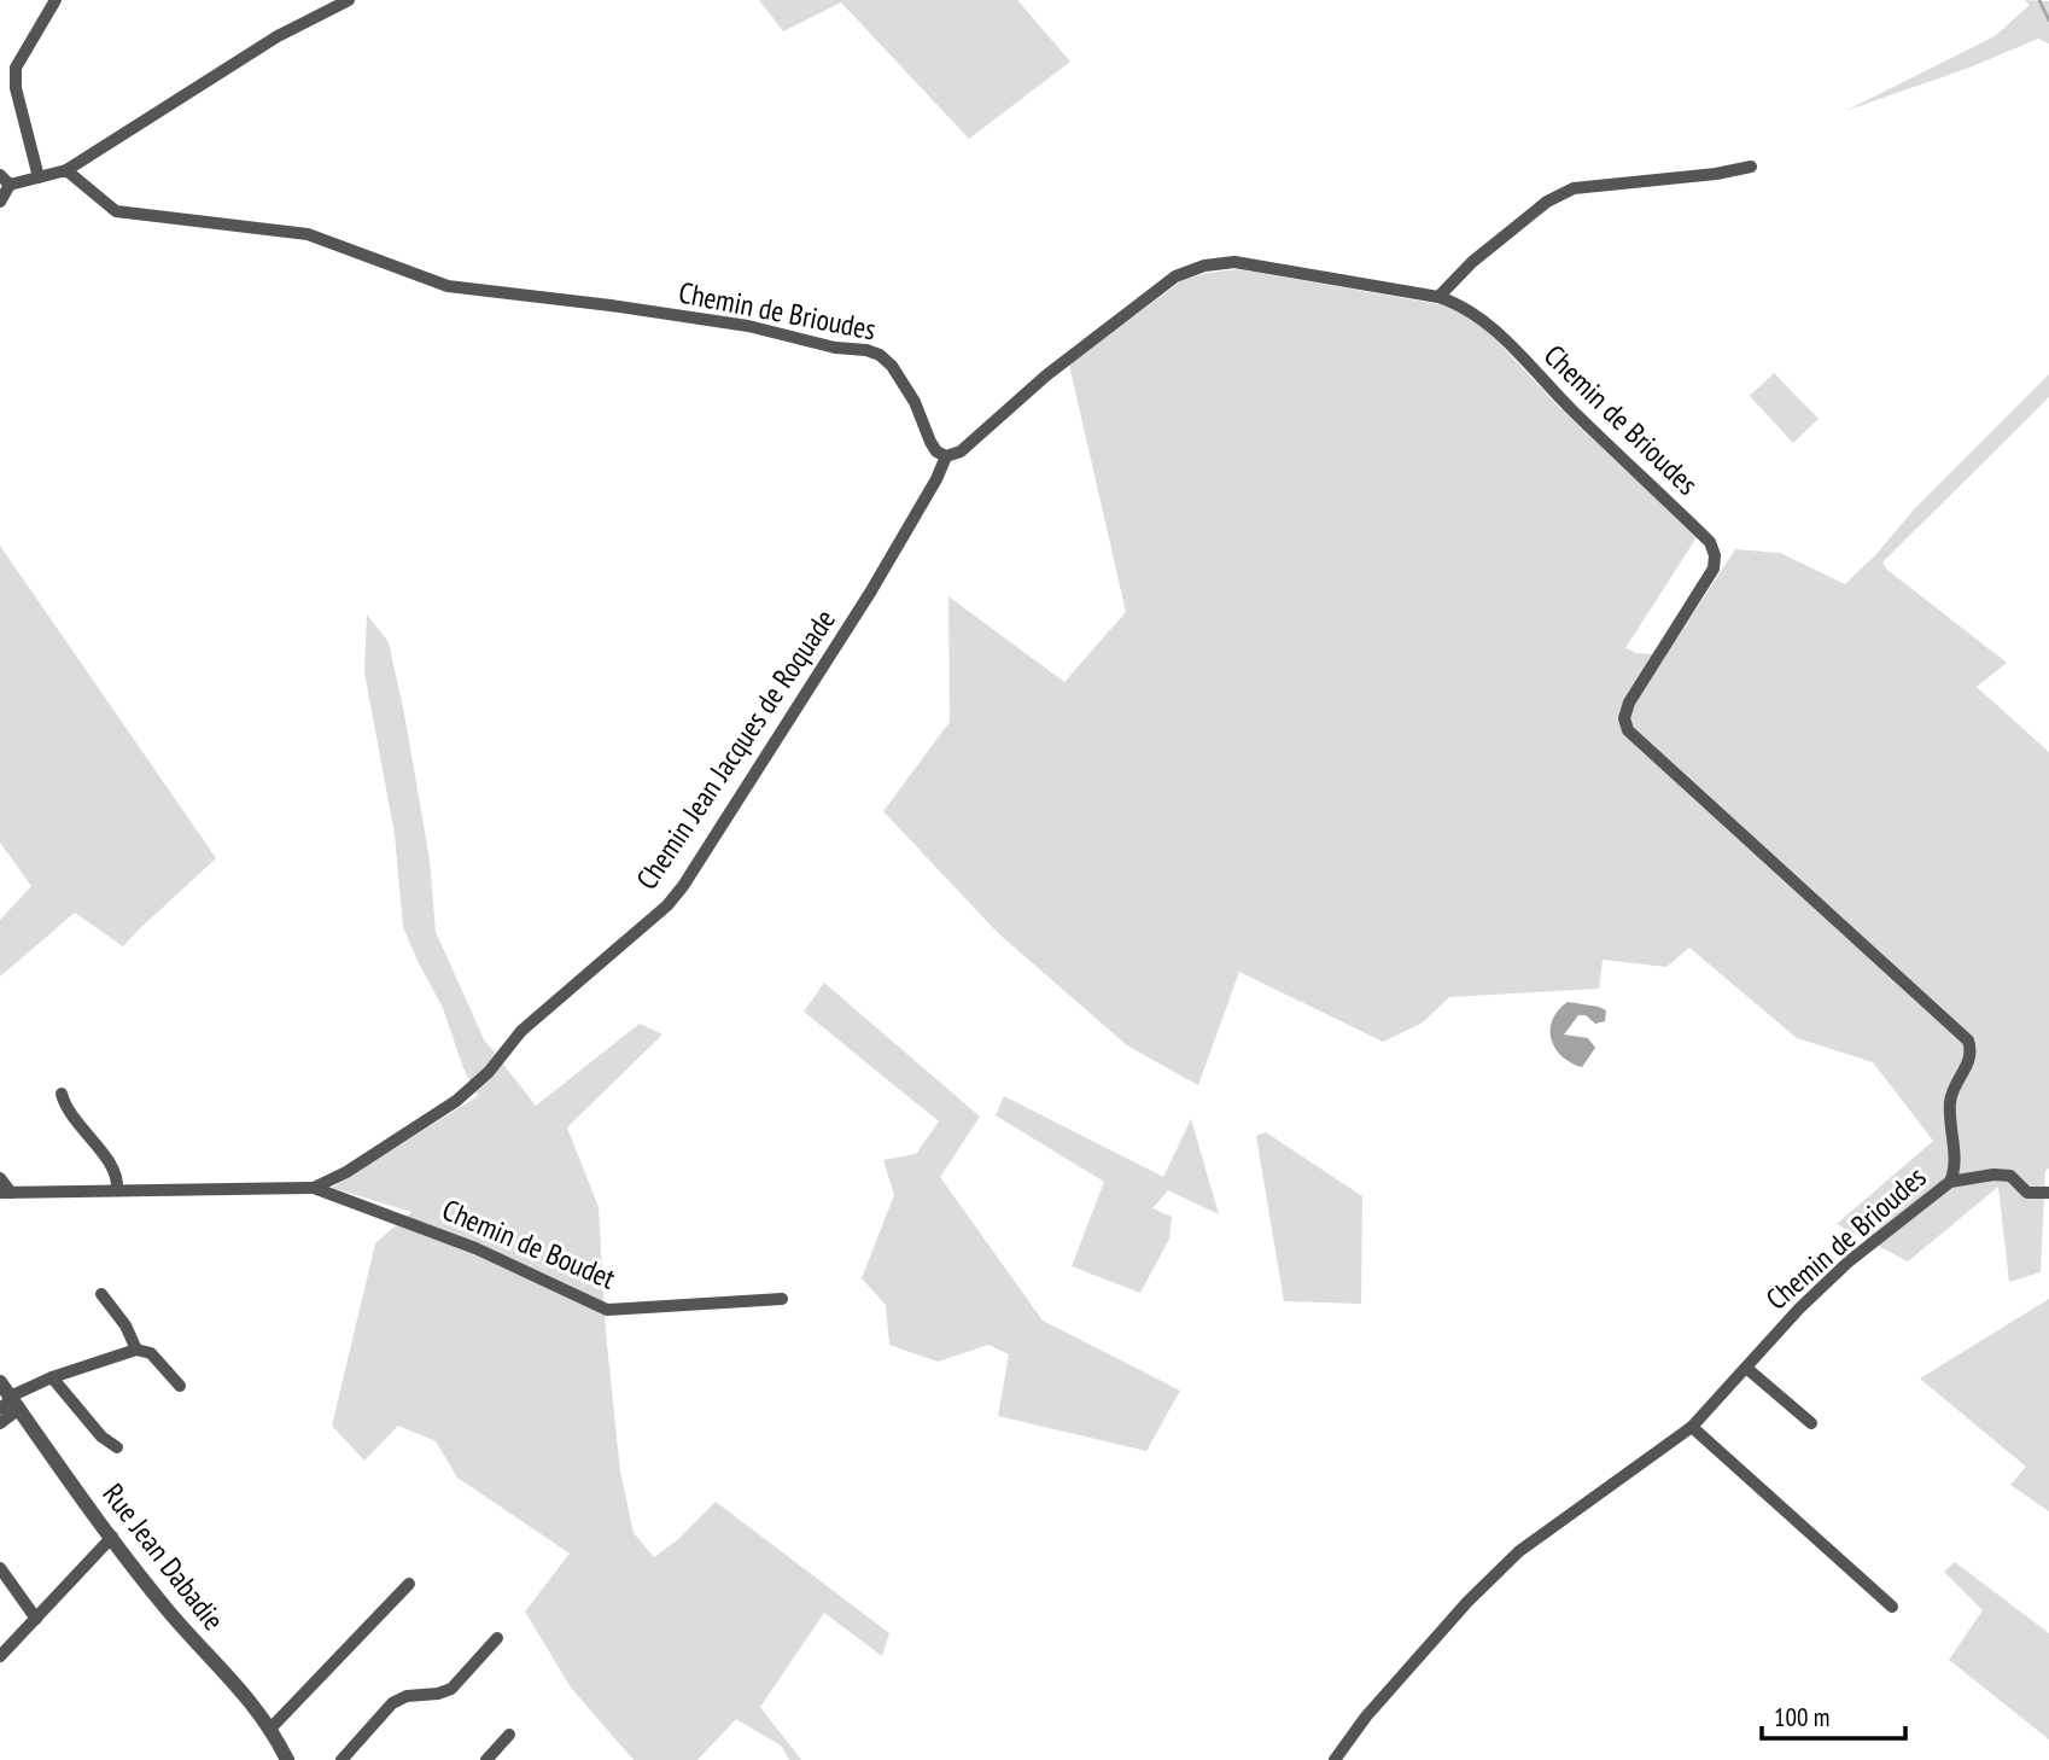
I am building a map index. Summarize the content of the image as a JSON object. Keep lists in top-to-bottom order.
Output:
{
  "streets": {
    "street": [
      "Chemin de Brioudes",
      "Chemin Jean Jacques de Roquade",
      "Chemin de Boudet",
      "Rue Jean Dabadie"
    ]
  },
  "crossings": [
    ["Chemin de Brioudes", "Chemin Jean Jacques de Roquade"],
    ["Chemin Jean Jacques de Roquade", "Chemin de Boudet"]
  ],
  "scale_bar": "100 m"
}
